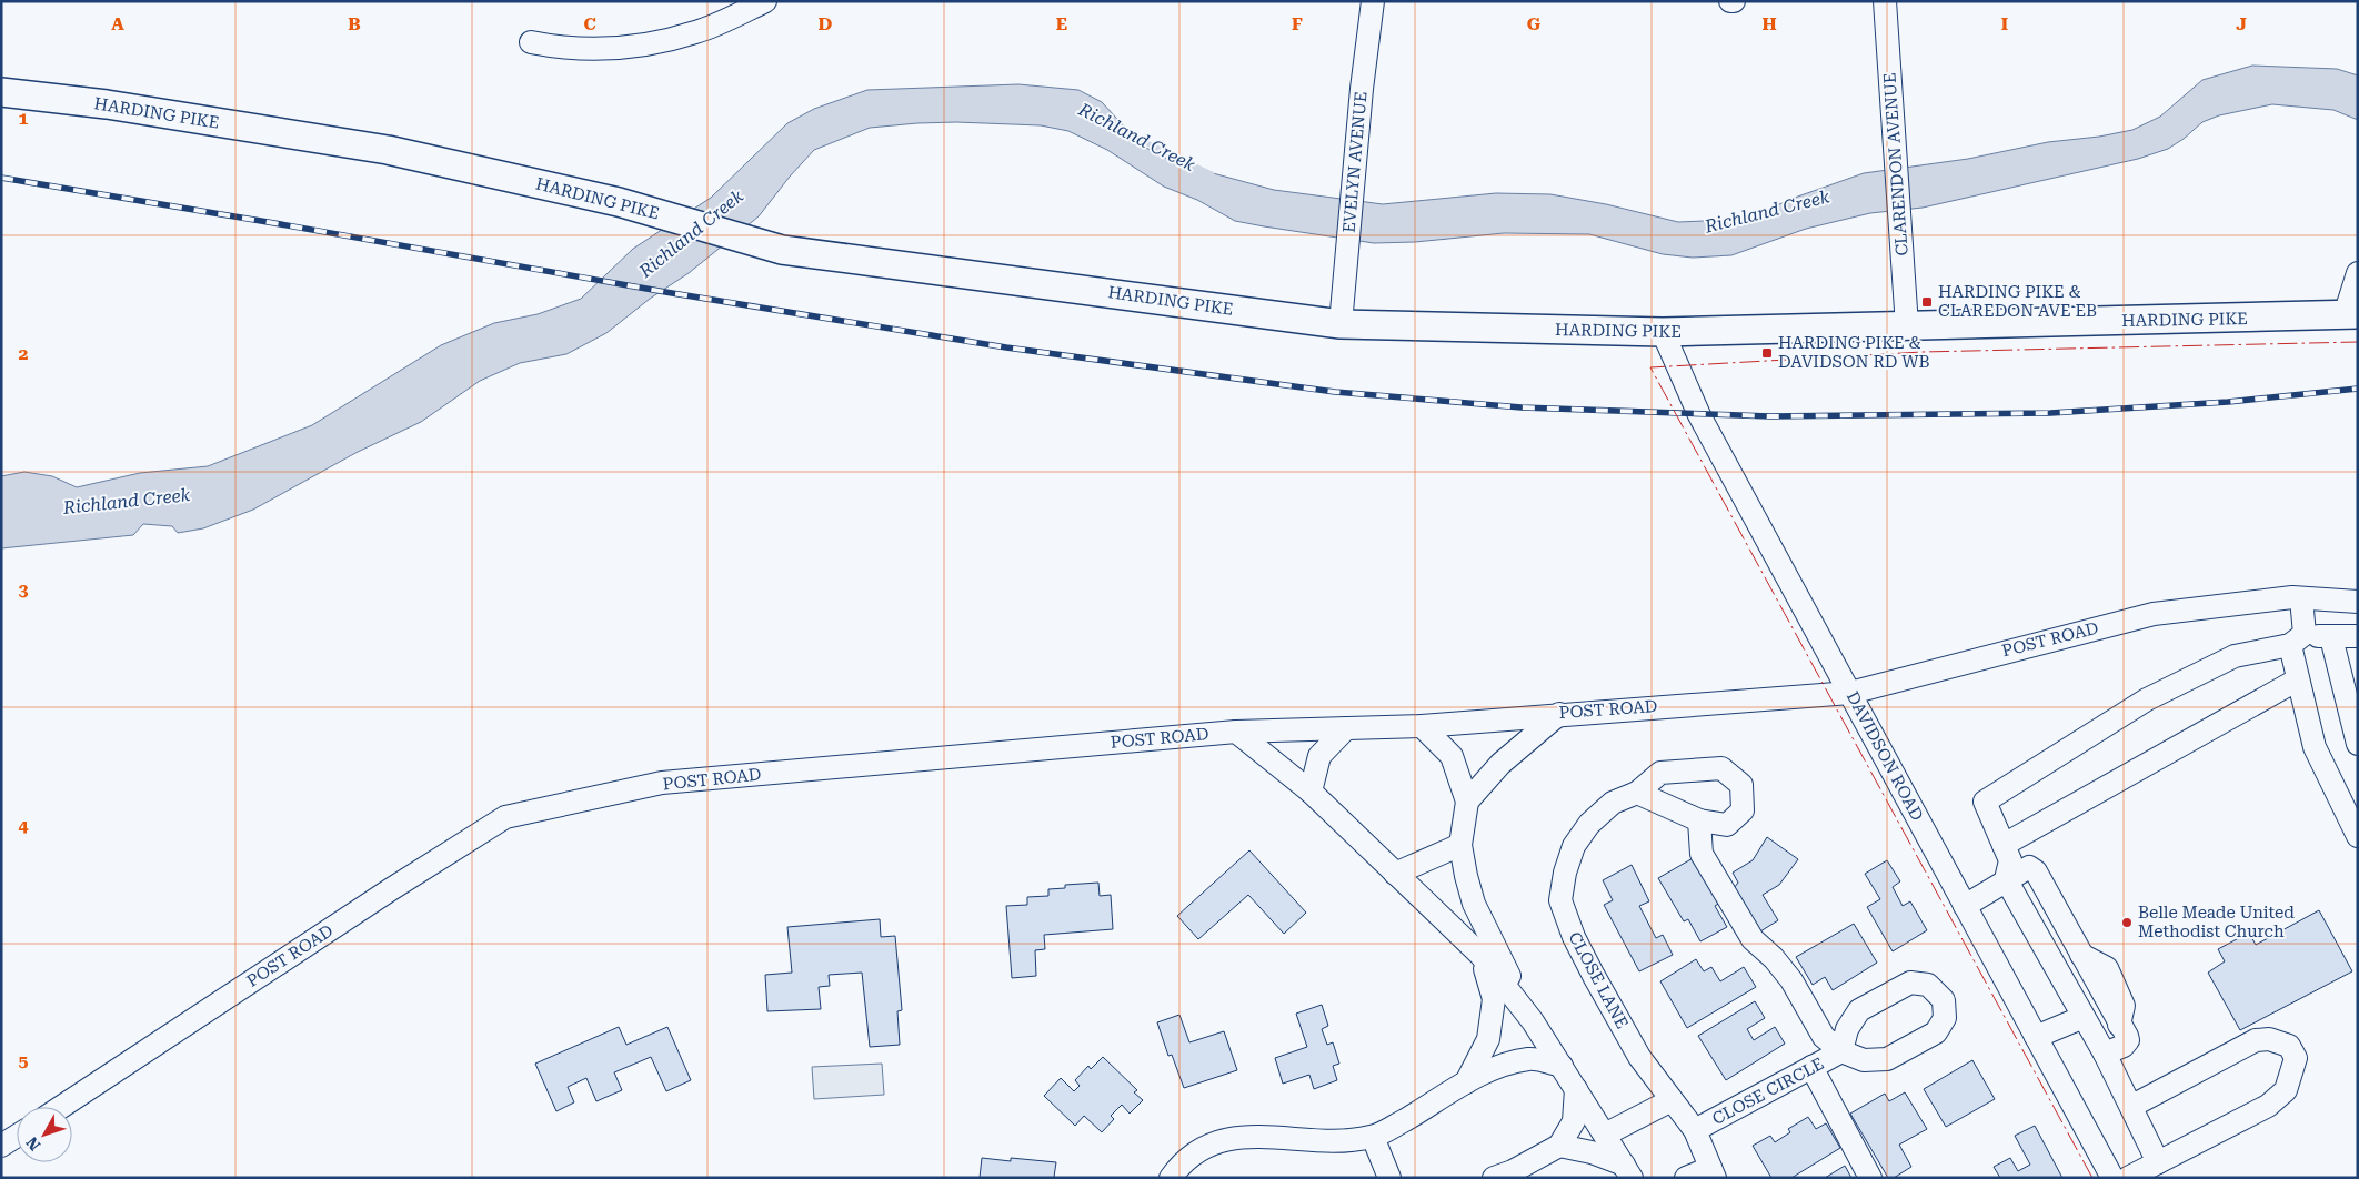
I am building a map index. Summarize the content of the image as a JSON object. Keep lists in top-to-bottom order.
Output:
{
  "streets": {
    "main road": ["HARDING PIKE"],
    "street": [
      "EVELYN AVENUE",
      "CLARENDON AVENUE",
      "POST ROAD",
      "DAVIDSON ROAD",
      "CLOSE LANE",
      "CLOSE CIRCLE"
    ]
  },
  "crossings": [
    ["HARDING PIKE", "EVELYN AVENUE"],
    ["HARDING PIKE", "CLARENDON AVENUE"],
    ["HARDING PIKE", "DAVIDSON ROAD"],
    ["POST ROAD", "DAVIDSON ROAD"],
    ["CLOSE LANE", "CLOSE CIRCLE"]
  ],
  "water": ["Richland Creek"],
  "places": {
    "transit": ["HARDING PIKE & CLAREDON AVE EB", "HARDING PIKE & DAVIDSON RD WB"],
    "other": ["Belle Meade United Methodist Church"]
  },
  "north": "bottom left",
  "grid": {
    "columns": [
      "A",
      "B",
      "C",
      "D",
      "E",
      "F",
      "G",
      "H",
      "I",
      "J"
    ],
    "rows": [
      "1",
      "2",
      "3",
      "4",
      "5"
    ]
  }
}
